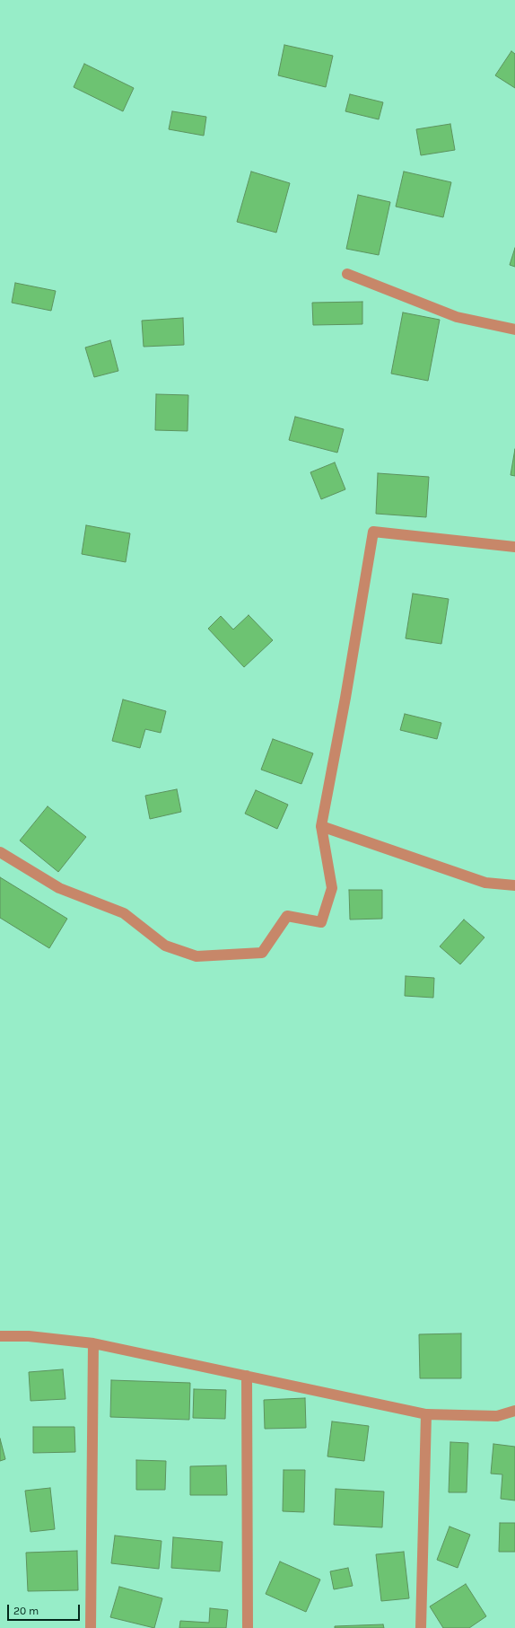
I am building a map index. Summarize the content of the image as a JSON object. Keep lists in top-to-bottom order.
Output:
{
  "scale_bar": "20 m"
}
